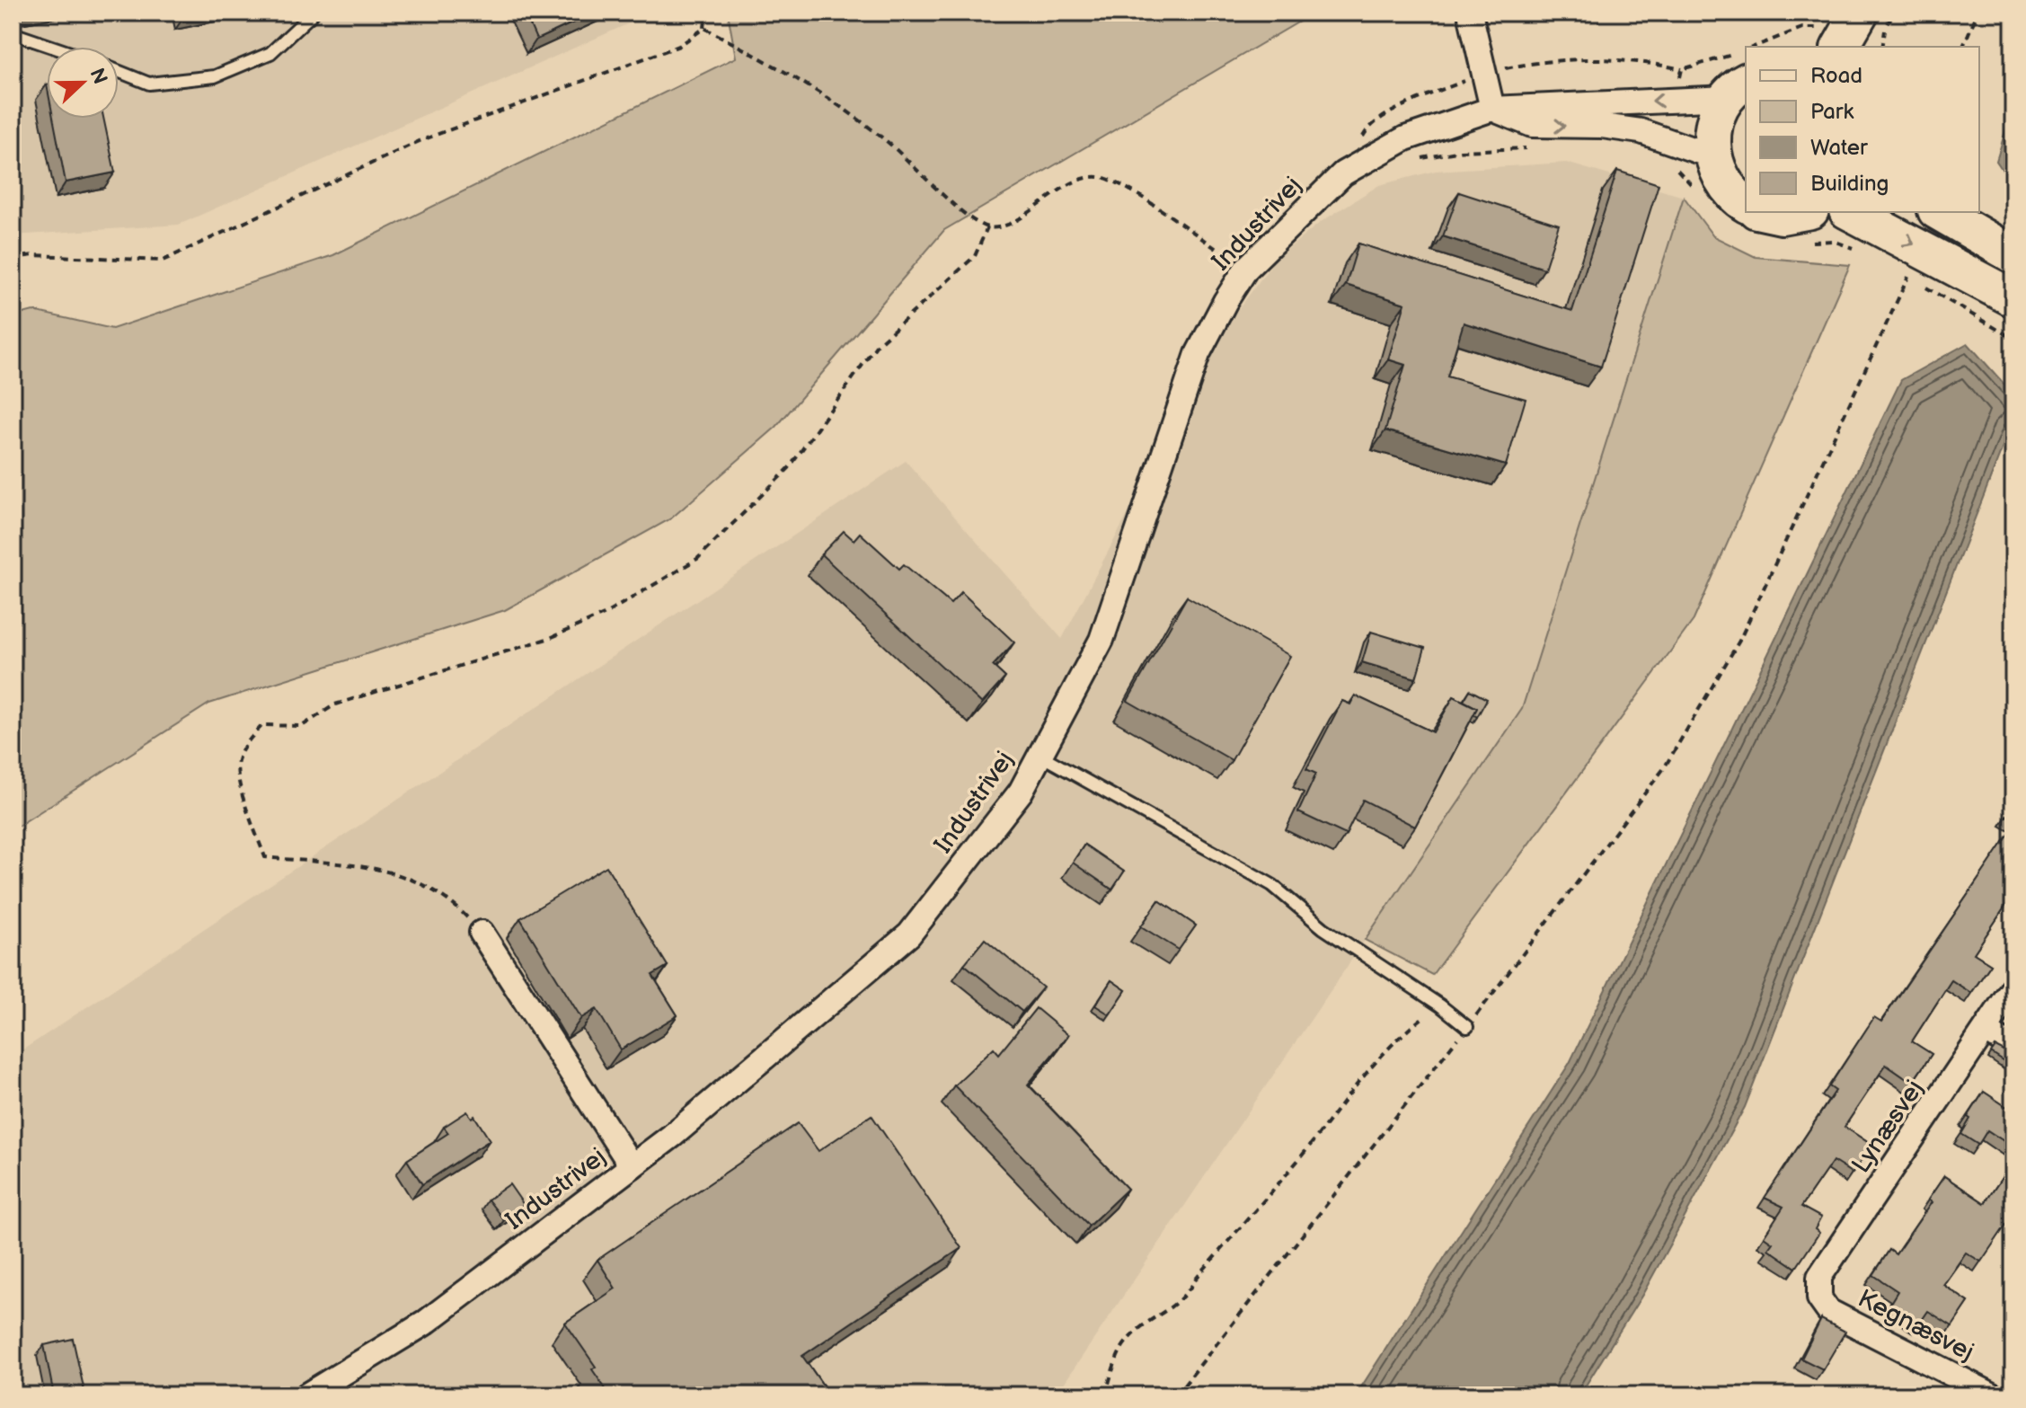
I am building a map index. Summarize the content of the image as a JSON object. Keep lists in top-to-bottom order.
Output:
{
  "streets": {
    "street": ["Industrivej", "Lynæsvej", "Kegnæsvej"]
  },
  "crossings": [
    ["Lynæsvej", "Kegnæsvej"]
  ],
  "legend": [
    "Road",
    "Park",
    "Water",
    "Building"
  ],
  "north": "right"
}
